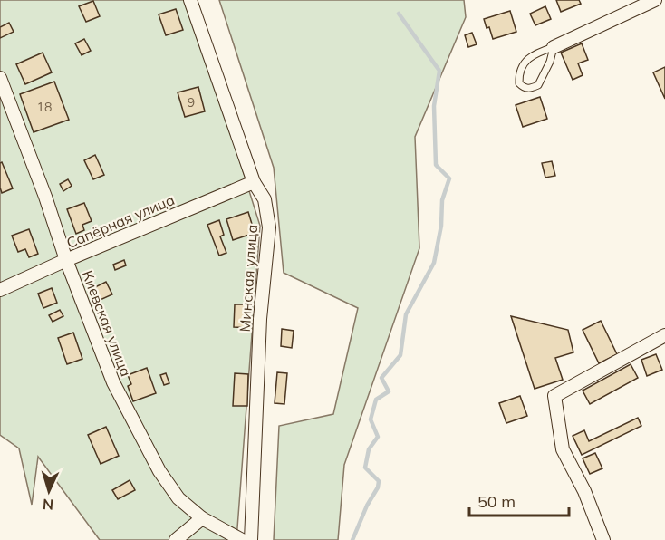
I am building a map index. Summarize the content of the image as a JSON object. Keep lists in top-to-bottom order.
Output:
{
  "streets": {
    "street": ["Сапёрная улица", "Минская улица", "Киевская улица"]
  },
  "crossings": [
    ["Сапёрная улица", "Минская улица"],
    ["Сапёрная улица", "Киевская улица"]
  ],
  "house_numbers": ["9", "18"],
  "scale_bar": "50 m",
  "north": "bottom"
}
